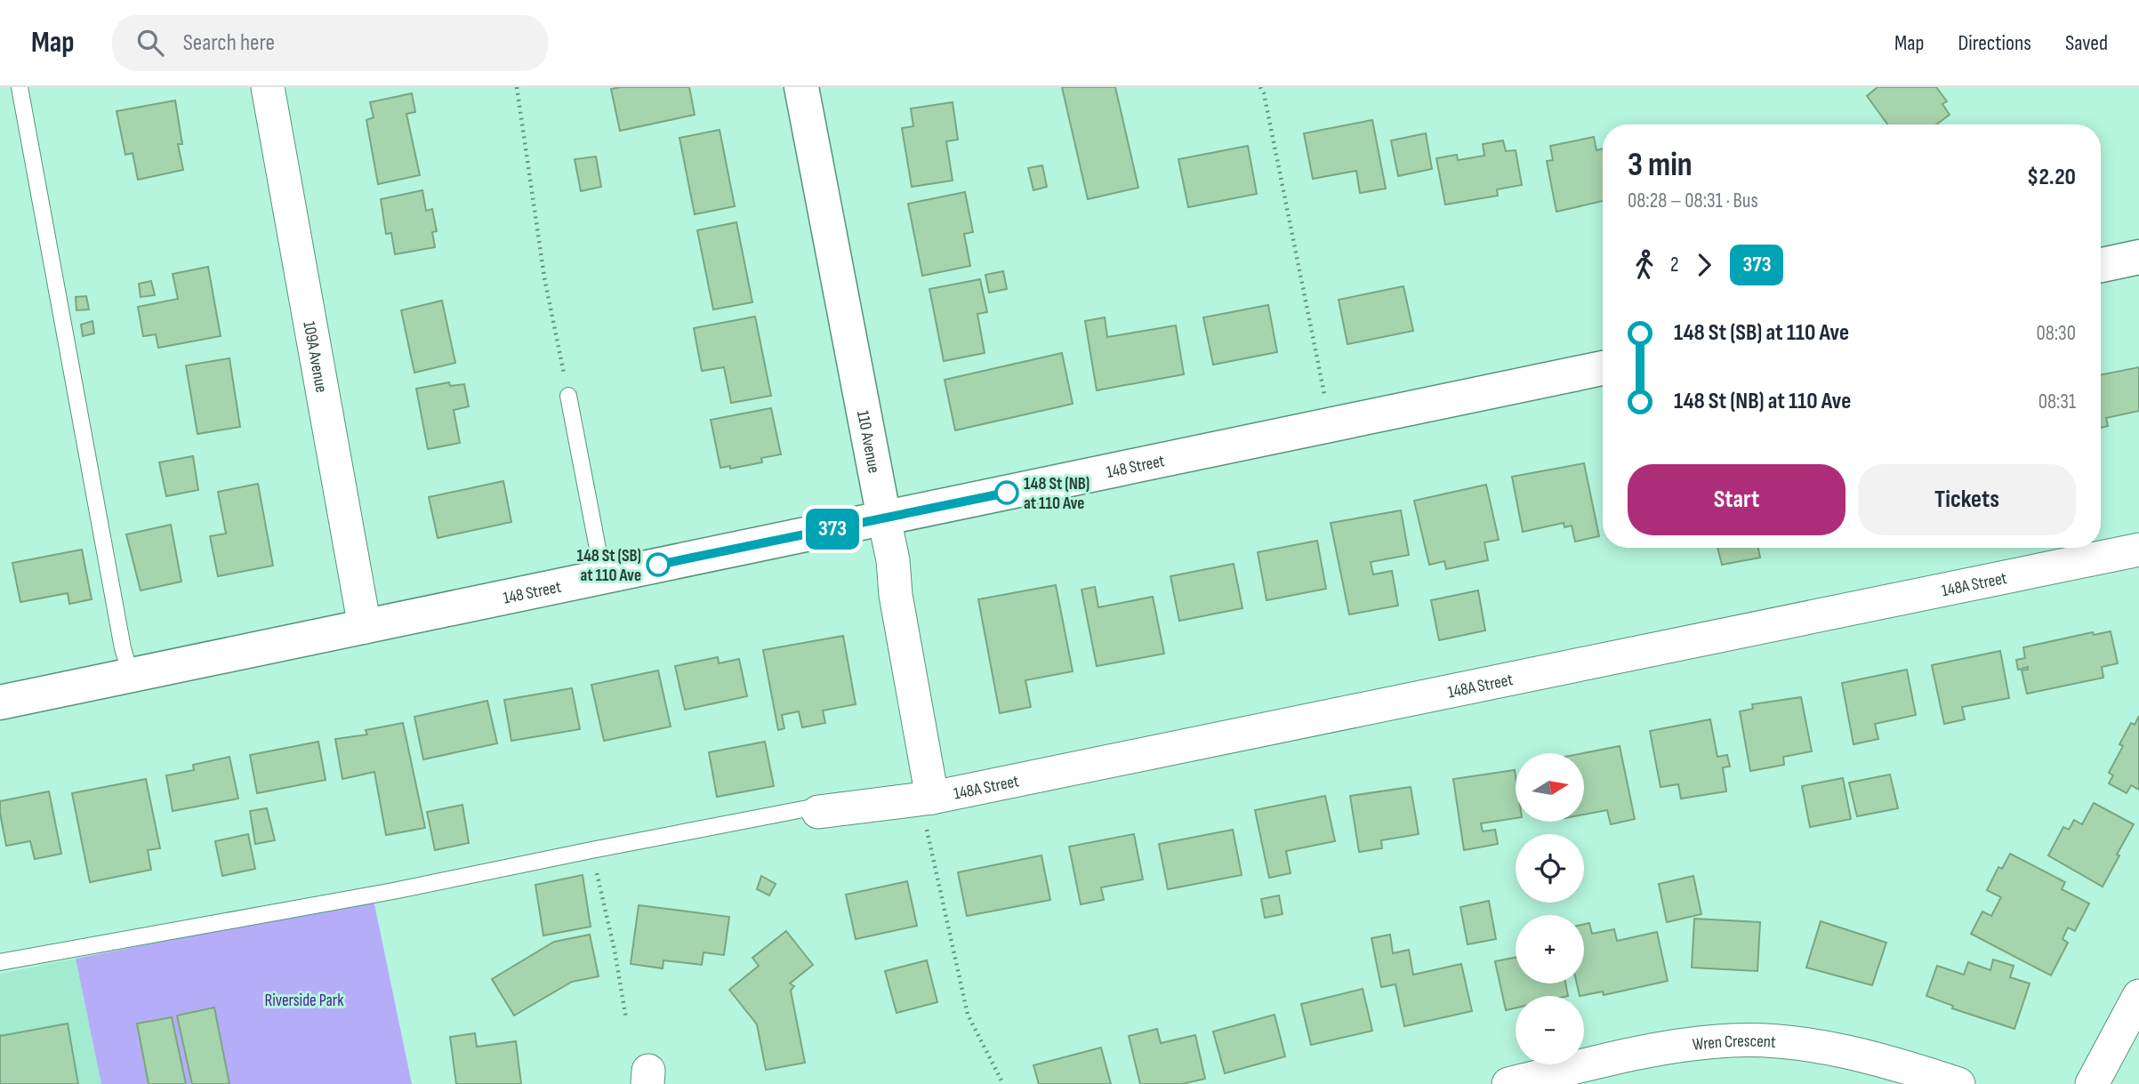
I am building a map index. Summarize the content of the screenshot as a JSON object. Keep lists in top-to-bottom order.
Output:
{
  "streets": {
    "street": [
      "109A Avenue",
      "110 Avenue",
      "148 Street",
      "148A Street",
      "Wren Crescent"
    ]
  },
  "crossings": [
    ["109A Avenue", "148 Street"],
    ["110 Avenue", "148 Street"],
    ["110 Avenue", "148A Street"]
  ],
  "parks": ["Riverside Park"],
  "places": ["148 St (NB) at 110 Ave", "148 St (SB) at 110 Ave"],
  "lines": ["bus line 373"],
  "north": "right",
  "page": {
    "header": "Map",
    "search": "Search here",
    "nav": ["Map", "Directions", "Saved"],
    "on_map": "373",
    "heading": ["3 min", "08:28 – 08:31 · Bus", "$2.20"],
    "legs": ["2", "373"],
    "list": [
      {
        "name": "148 St (SB) at 110 Ave",
        "value": "08:30"
      },
      {
        "name": "148 St (NB) at 110 Ave",
        "value": "08:31"
      }
    ],
    "buttons": ["Start", "Tickets"],
    "map_buttons": ["+", "−"]
  }
}
